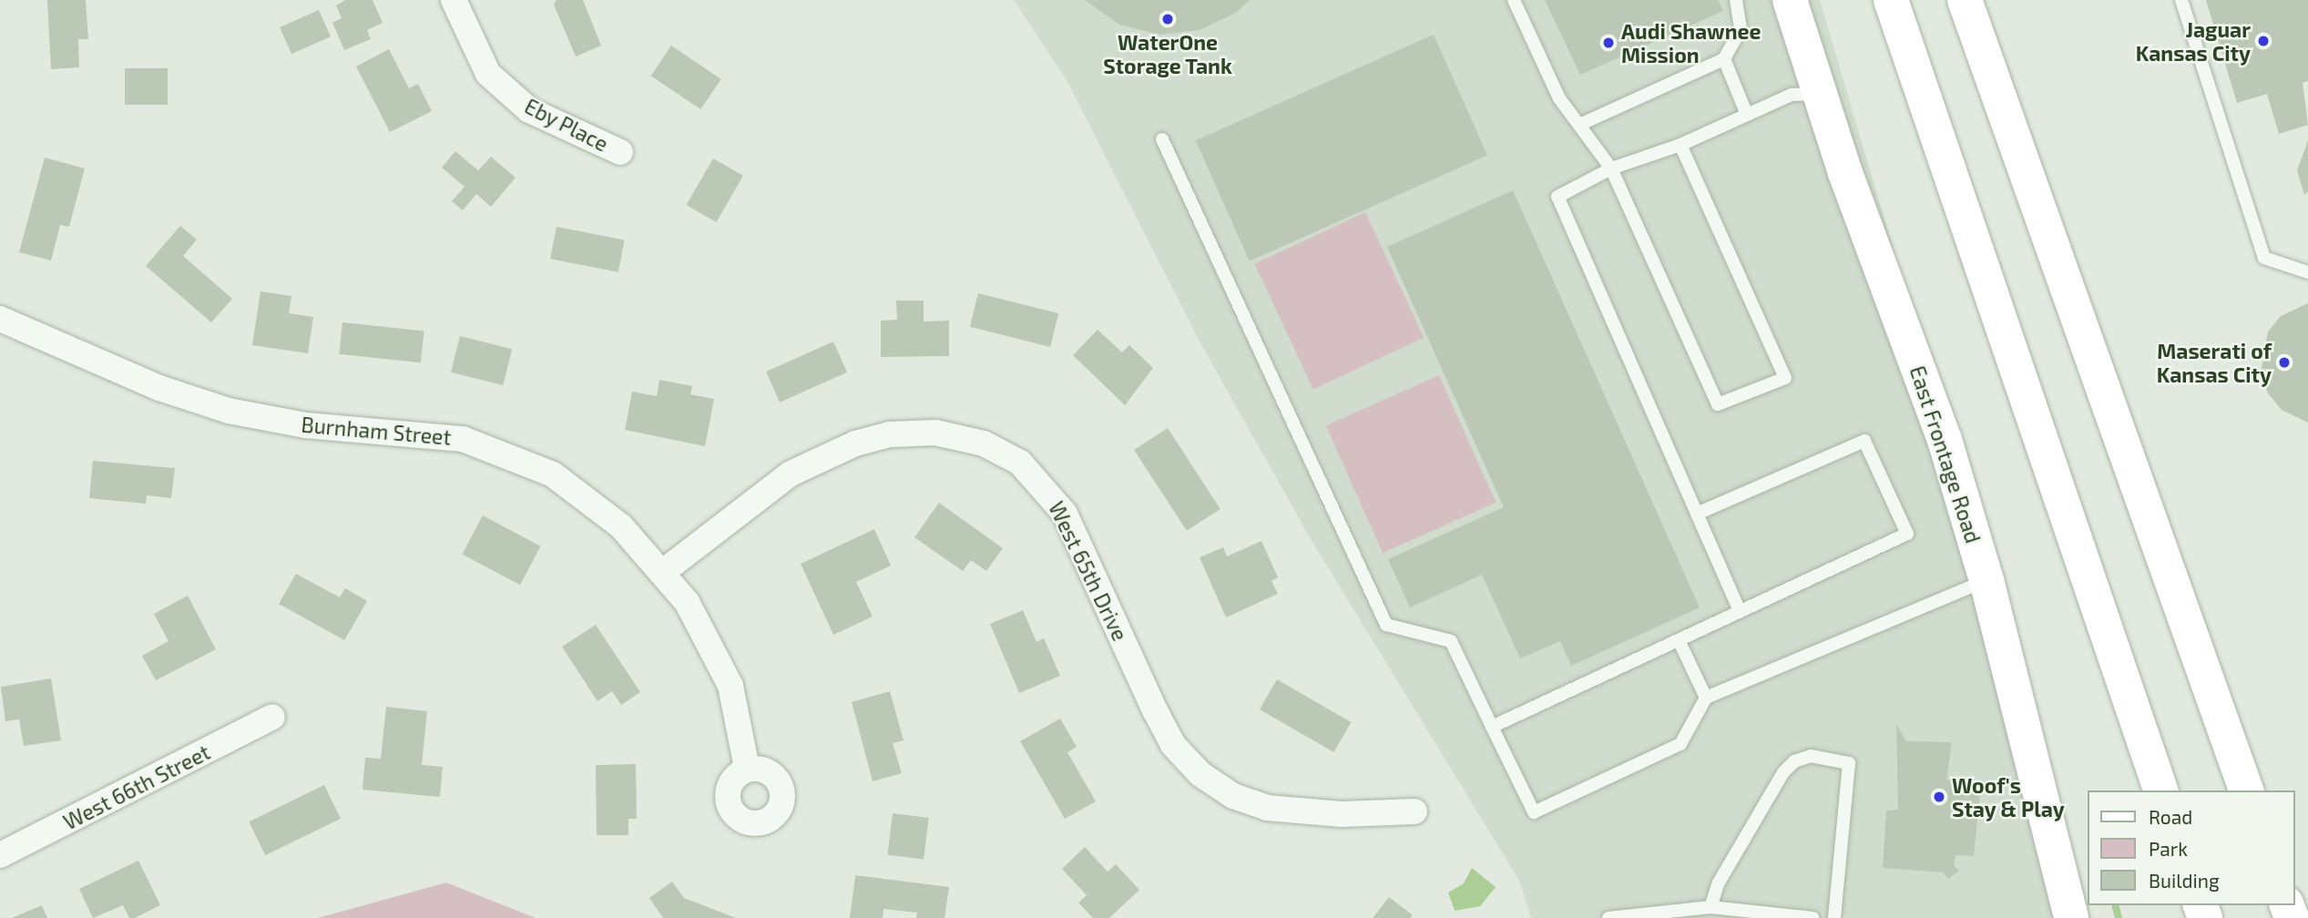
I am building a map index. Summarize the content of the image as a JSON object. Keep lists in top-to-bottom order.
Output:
{
  "streets": {
    "main road": ["East Frontage Road"],
    "street": [
      "Eby Place",
      "Burnham Street",
      "West 65th Drive",
      "West 66th Street"
    ]
  },
  "crossings": [
    ["Burnham Street", "West 65th Drive"]
  ],
  "places": [
    "WaterOne Storage Tank",
    "Jaguar Kansas City",
    "Audi Shawnee Mission",
    "Maserati of Kansas City",
    "Woof's Stay & Play"
  ],
  "legend": ["Road", "Park", "Building"]
}
